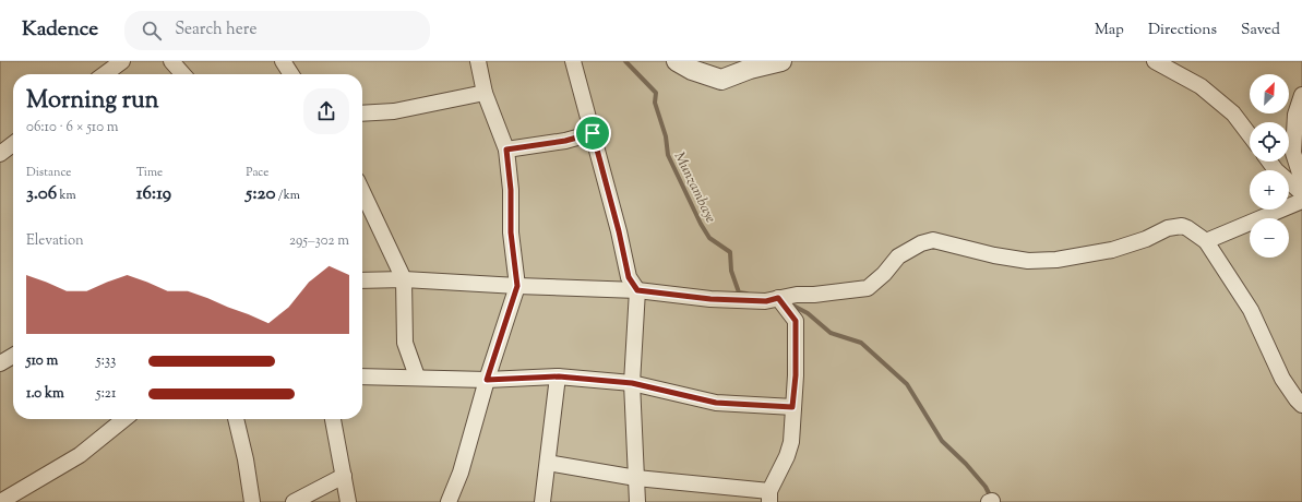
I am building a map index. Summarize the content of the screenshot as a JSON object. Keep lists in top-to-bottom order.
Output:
{
  "water": ["Munzambaye"],
  "north": "top right",
  "page": {
    "header": "Kadence",
    "search": "Search here",
    "nav": ["Map", "Directions", "Saved"],
    "map_buttons": ["+", "−"],
    "heading": ["Morning run", "06:10 · 6 × 510 m"],
    "stats": [
      ["Distance", "3.06 km"],
      ["Time", "16:19"],
      ["Pace", "5:20 /km"]
    ],
    "chart": ["Elevation", "295–302 m"],
    "list": [
      {
        "name": "510 m",
        "note": "5:33"
      },
      {
        "name": "1.0 km",
        "note": "5:21"
      }
    ]
  }
}
